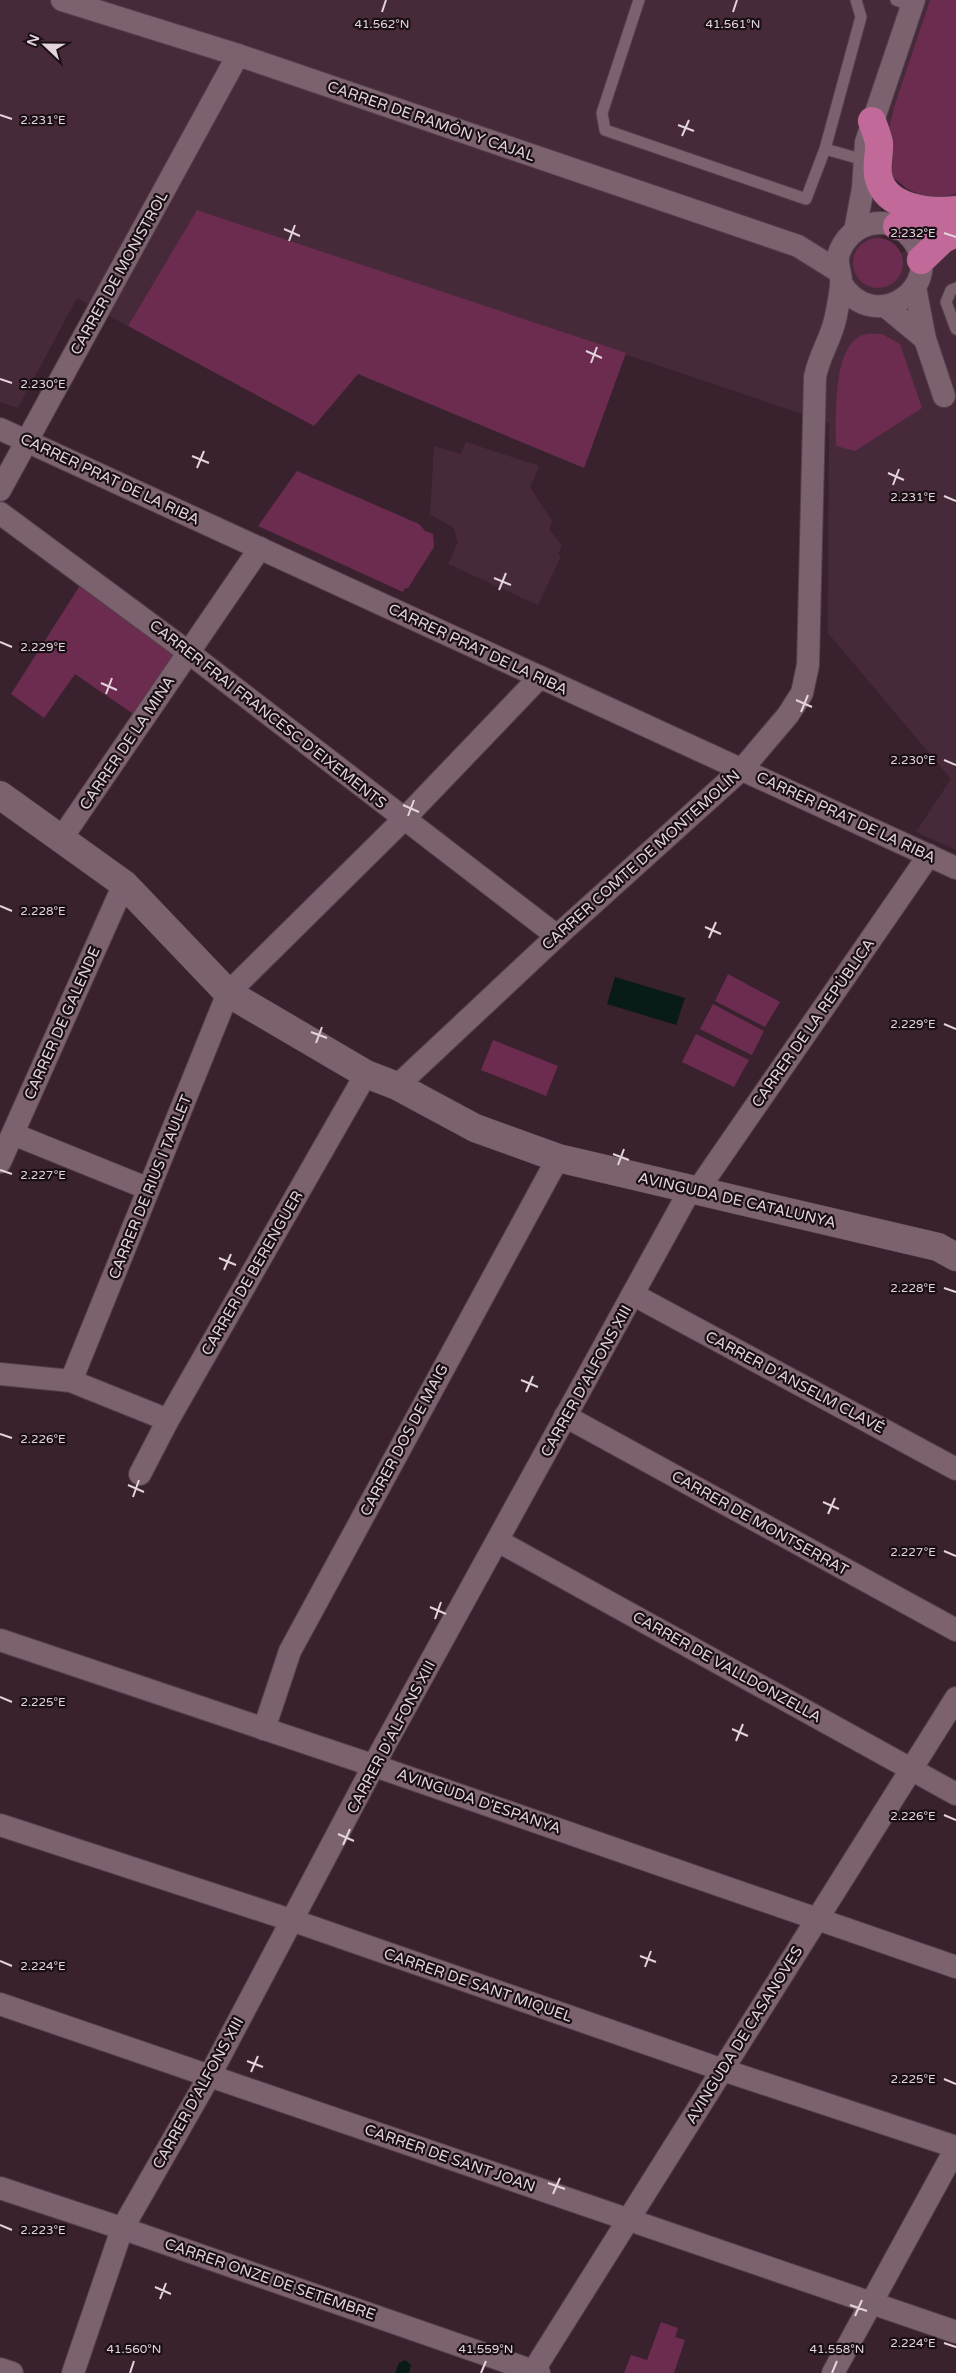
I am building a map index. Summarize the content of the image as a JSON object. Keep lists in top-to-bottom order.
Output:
{
  "streets": {
    "street": [
      "CARRER DE RAMÓN Y CAJAL",
      "CARRER DE MONISTROL",
      "CARRER PRAT DE LA RIBA",
      "CARRER FRAI FRANCESC D'EIXEMENTS",
      "CARRER DE LA MINA",
      "CARRER COMTE DE MONTEMOLÍN",
      "CARRER DE GALENDE",
      "CARRER DE LA REPÚBLICA",
      "CARRER DE RIUS I TAULET",
      "AVINGUDA DE CATALUNYA",
      "CARRER DE BERENGUER",
      "CARRER D'ALFONS XIII",
      "CARRER D'ANSELM CLAVÉ",
      "CARRER DOS DE MAIG",
      "CARRER DE MONTSERRAT",
      "CARRER DE VALLDONZELLA",
      "AVINGUDA D'ESPANYA",
      "CARRER DE SANT MIQUEL",
      "AVINGUDA DE CASANOVES",
      "CARRER DE SANT JOAN",
      "CARRER ONZE DE SETEMBRE"
    ]
  },
  "crossings": [
    ["CARRER DE RAMÓN Y CAJAL", "CARRER DE MONISTROL"],
    ["CARRER DE RAMÓN Y CAJAL", "CARRER COMTE DE MONTEMOLÍN"],
    ["CARRER DE MONISTROL", "CARRER PRAT DE LA RIBA"],
    ["CARRER PRAT DE LA RIBA", "CARRER DE LA MINA"],
    ["CARRER PRAT DE LA RIBA", "CARRER COMTE DE MONTEMOLÍN"],
    ["CARRER PRAT DE LA RIBA", "CARRER DE LA REPÚBLICA"],
    ["CARRER FRAI FRANCESC D'EIXEMENTS", "CARRER DE LA MINA"],
    ["CARRER FRAI FRANCESC D'EIXEMENTS", "CARRER COMTE DE MONTEMOLÍN"],
    ["CARRER DE LA MINA", "AVINGUDA DE CATALUNYA"],
    ["CARRER COMTE DE MONTEMOLÍN", "AVINGUDA DE CATALUNYA"],
    ["CARRER DE GALENDE", "AVINGUDA DE CATALUNYA"],
    ["CARRER DE LA REPÚBLICA", "AVINGUDA DE CATALUNYA"],
    ["CARRER DE LA REPÚBLICA", "CARRER D'ALFONS XIII"],
    ["CARRER DE RIUS I TAULET", "AVINGUDA DE CATALUNYA"],
    ["AVINGUDA DE CATALUNYA", "CARRER DE BERENGUER"],
    ["AVINGUDA DE CATALUNYA", "CARRER D'ALFONS XIII"],
    ["AVINGUDA DE CATALUNYA", "CARRER DOS DE MAIG"],
    ["CARRER D'ALFONS XIII", "CARRER D'ANSELM CLAVÉ"],
    ["CARRER D'ALFONS XIII", "CARRER DE MONTSERRAT"],
    ["CARRER D'ALFONS XIII", "CARRER DE VALLDONZELLA"],
    ["CARRER D'ALFONS XIII", "AVINGUDA D'ESPANYA"],
    ["CARRER D'ALFONS XIII", "CARRER DE SANT MIQUEL"],
    ["CARRER D'ALFONS XIII", "CARRER DE SANT JOAN"],
    ["CARRER D'ALFONS XIII", "CARRER ONZE DE SETEMBRE"],
    ["CARRER DOS DE MAIG", "AVINGUDA D'ESPANYA"],
    ["CARRER DE VALLDONZELLA", "AVINGUDA DE CASANOVES"],
    ["AVINGUDA D'ESPANYA", "AVINGUDA DE CASANOVES"],
    ["CARRER DE SANT MIQUEL", "AVINGUDA DE CASANOVES"],
    ["AVINGUDA DE CASANOVES", "CARRER DE SANT JOAN"],
    ["AVINGUDA DE CASANOVES", "CARRER ONZE DE SETEMBRE"]
  ],
  "north": "left",
  "coordinates": [
    "41.562°N",
    "41.561°N",
    "2.231°E",
    "2.232°E",
    "2.230°E",
    "2.229°E",
    "2.228°E",
    "2.227°E",
    "2.226°E",
    "2.225°E",
    "2.224°E",
    "2.223°E",
    "41.560°N",
    "41.559°N",
    "41.558°N"
  ]
}
